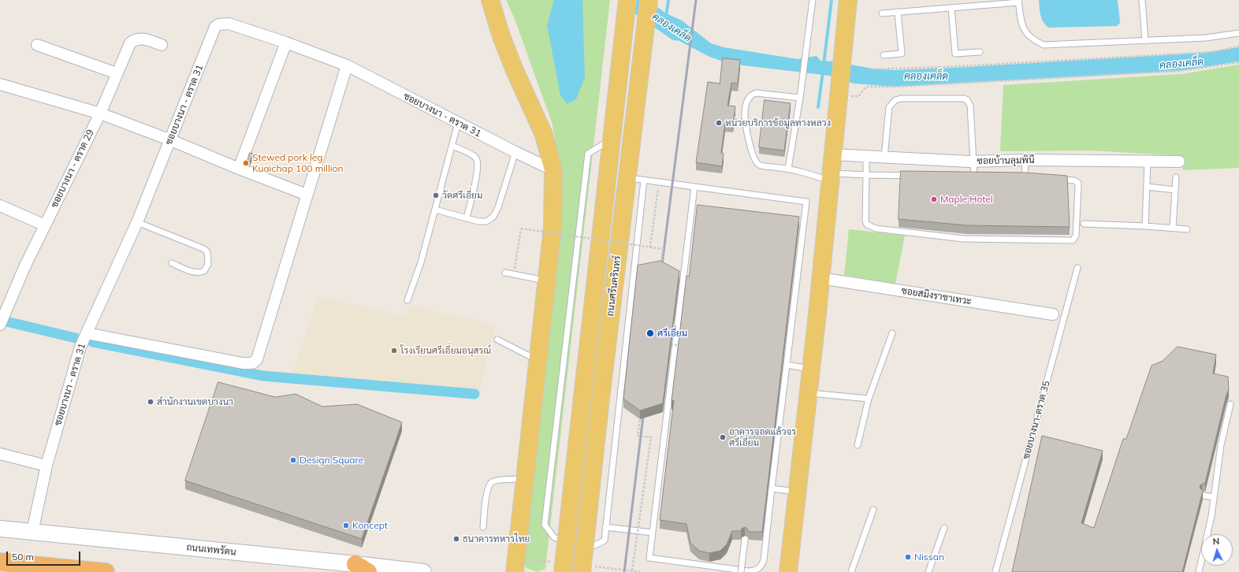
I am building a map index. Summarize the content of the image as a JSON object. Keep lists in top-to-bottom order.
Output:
{
  "streets": {
    "main road": ["ถนนศรีนครินทร์", "ถนนเทพรัตน"],
    "street": [
      "ซอยบางนา - ตราด 31",
      "ซอยบ้านลุมพินี",
      "ซอยบางนา - ตราด 29",
      "ซอยสมิงราชาเทวะ"
    ],
    "lane": ["ซอยบางนา-ตราด 35"]
  },
  "crossings": [
    ["ซอยบางนา - ตราด 31", "ถนนเทพรัตน"]
  ],
  "water": ["คลองเคล็ด"],
  "places": [
    "หน่วยบริการข้อมูลทางหลวง",
    "Stewed pork leg Kuaichap 100 million",
    "วัดศรีเอี่ยม",
    "Maple Hotel",
    "ศรีเอี่ยม",
    "โรงเรียนศรีเอี่ยมอนุสรณ์",
    "สำนักงานเขตบางนา",
    "อาคารจอดแล้วจร ศรีเอี่ยม",
    "Design Square",
    "Koncept",
    "ธนาคารทหารไทย",
    "Nissan"
  ],
  "scale_bar": "50 m",
  "north": "top"
}
